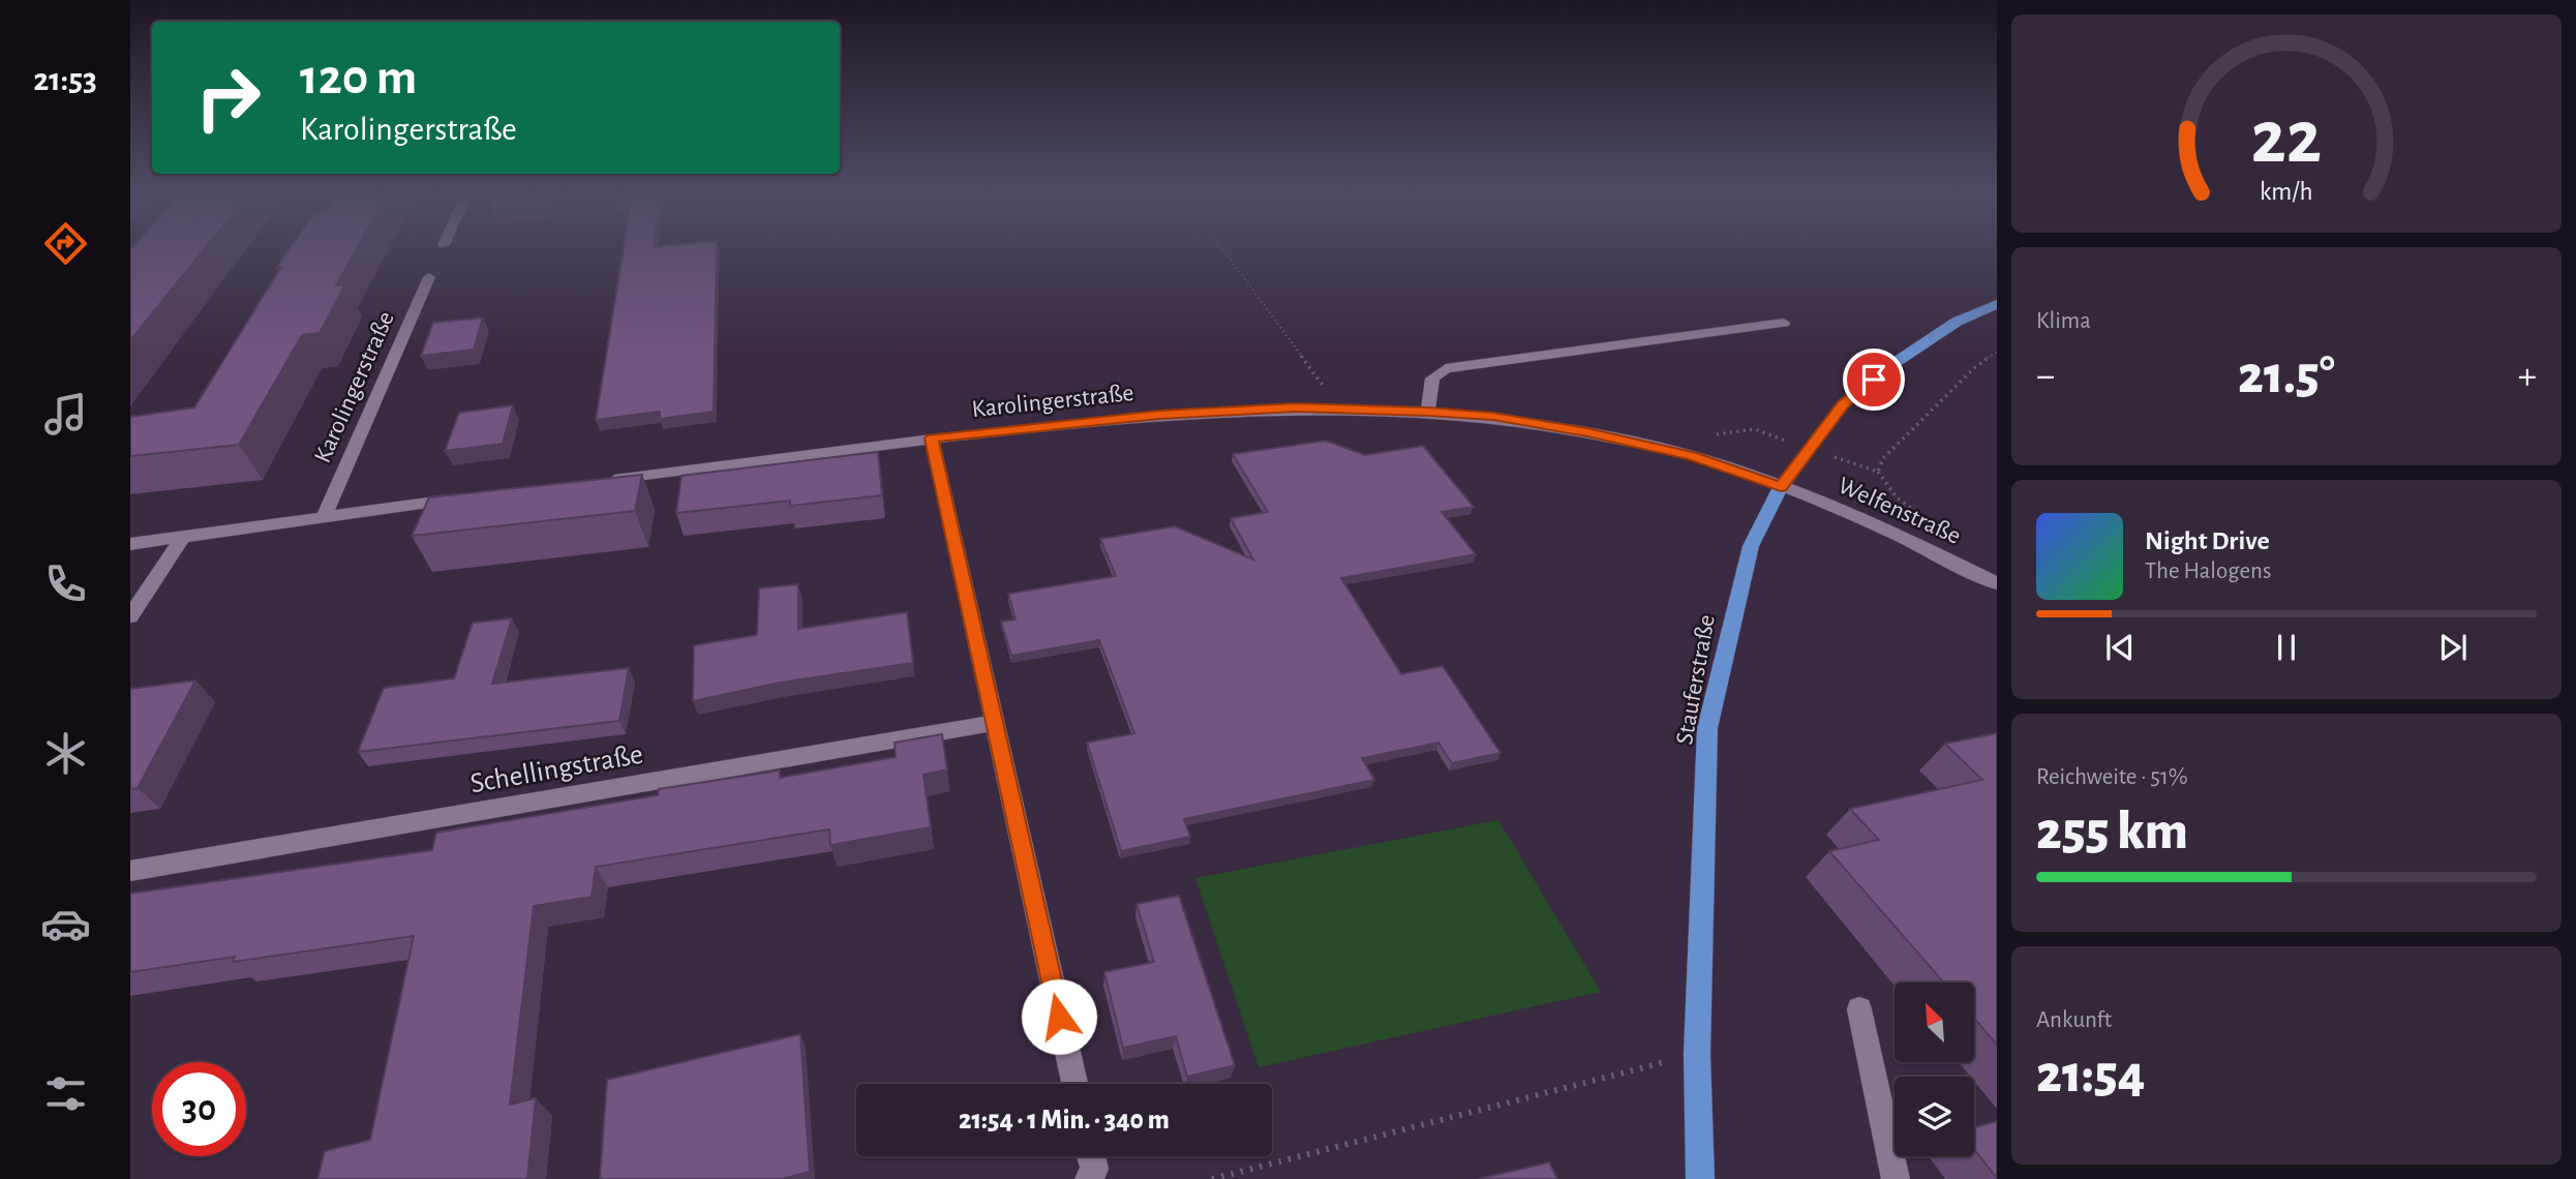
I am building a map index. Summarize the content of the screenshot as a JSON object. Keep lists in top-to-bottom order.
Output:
{
  "streets": {
    "main road": ["Stauferstraße"],
    "street": ["Karolingerstraße", "Welfenstraße", "Schellingstraße"]
  },
  "crossings": [
    ["Karolingerstraße", "Welfenstraße"],
    ["Karolingerstraße", "Stauferstraße"],
    ["Welfenstraße", "Stauferstraße"]
  ],
  "north": "top left",
  "page": {
    "tabs": "21:53",
    "turn": ["120 m", "Karolingerstraße"],
    "tile": [
      "Klima",
      ["Reichweite · 51%", "255 km"],
      ["Ankunft", "21:54"]
    ],
    "heat": ["−", "21.5°", "+"],
    "song": ["Night Drive", "The Halogens"],
    "limit": "30",
    "trip": "21:54 · 1 Min. · 340 m",
    "gauge": ["22", "km/h"]
  }
}
